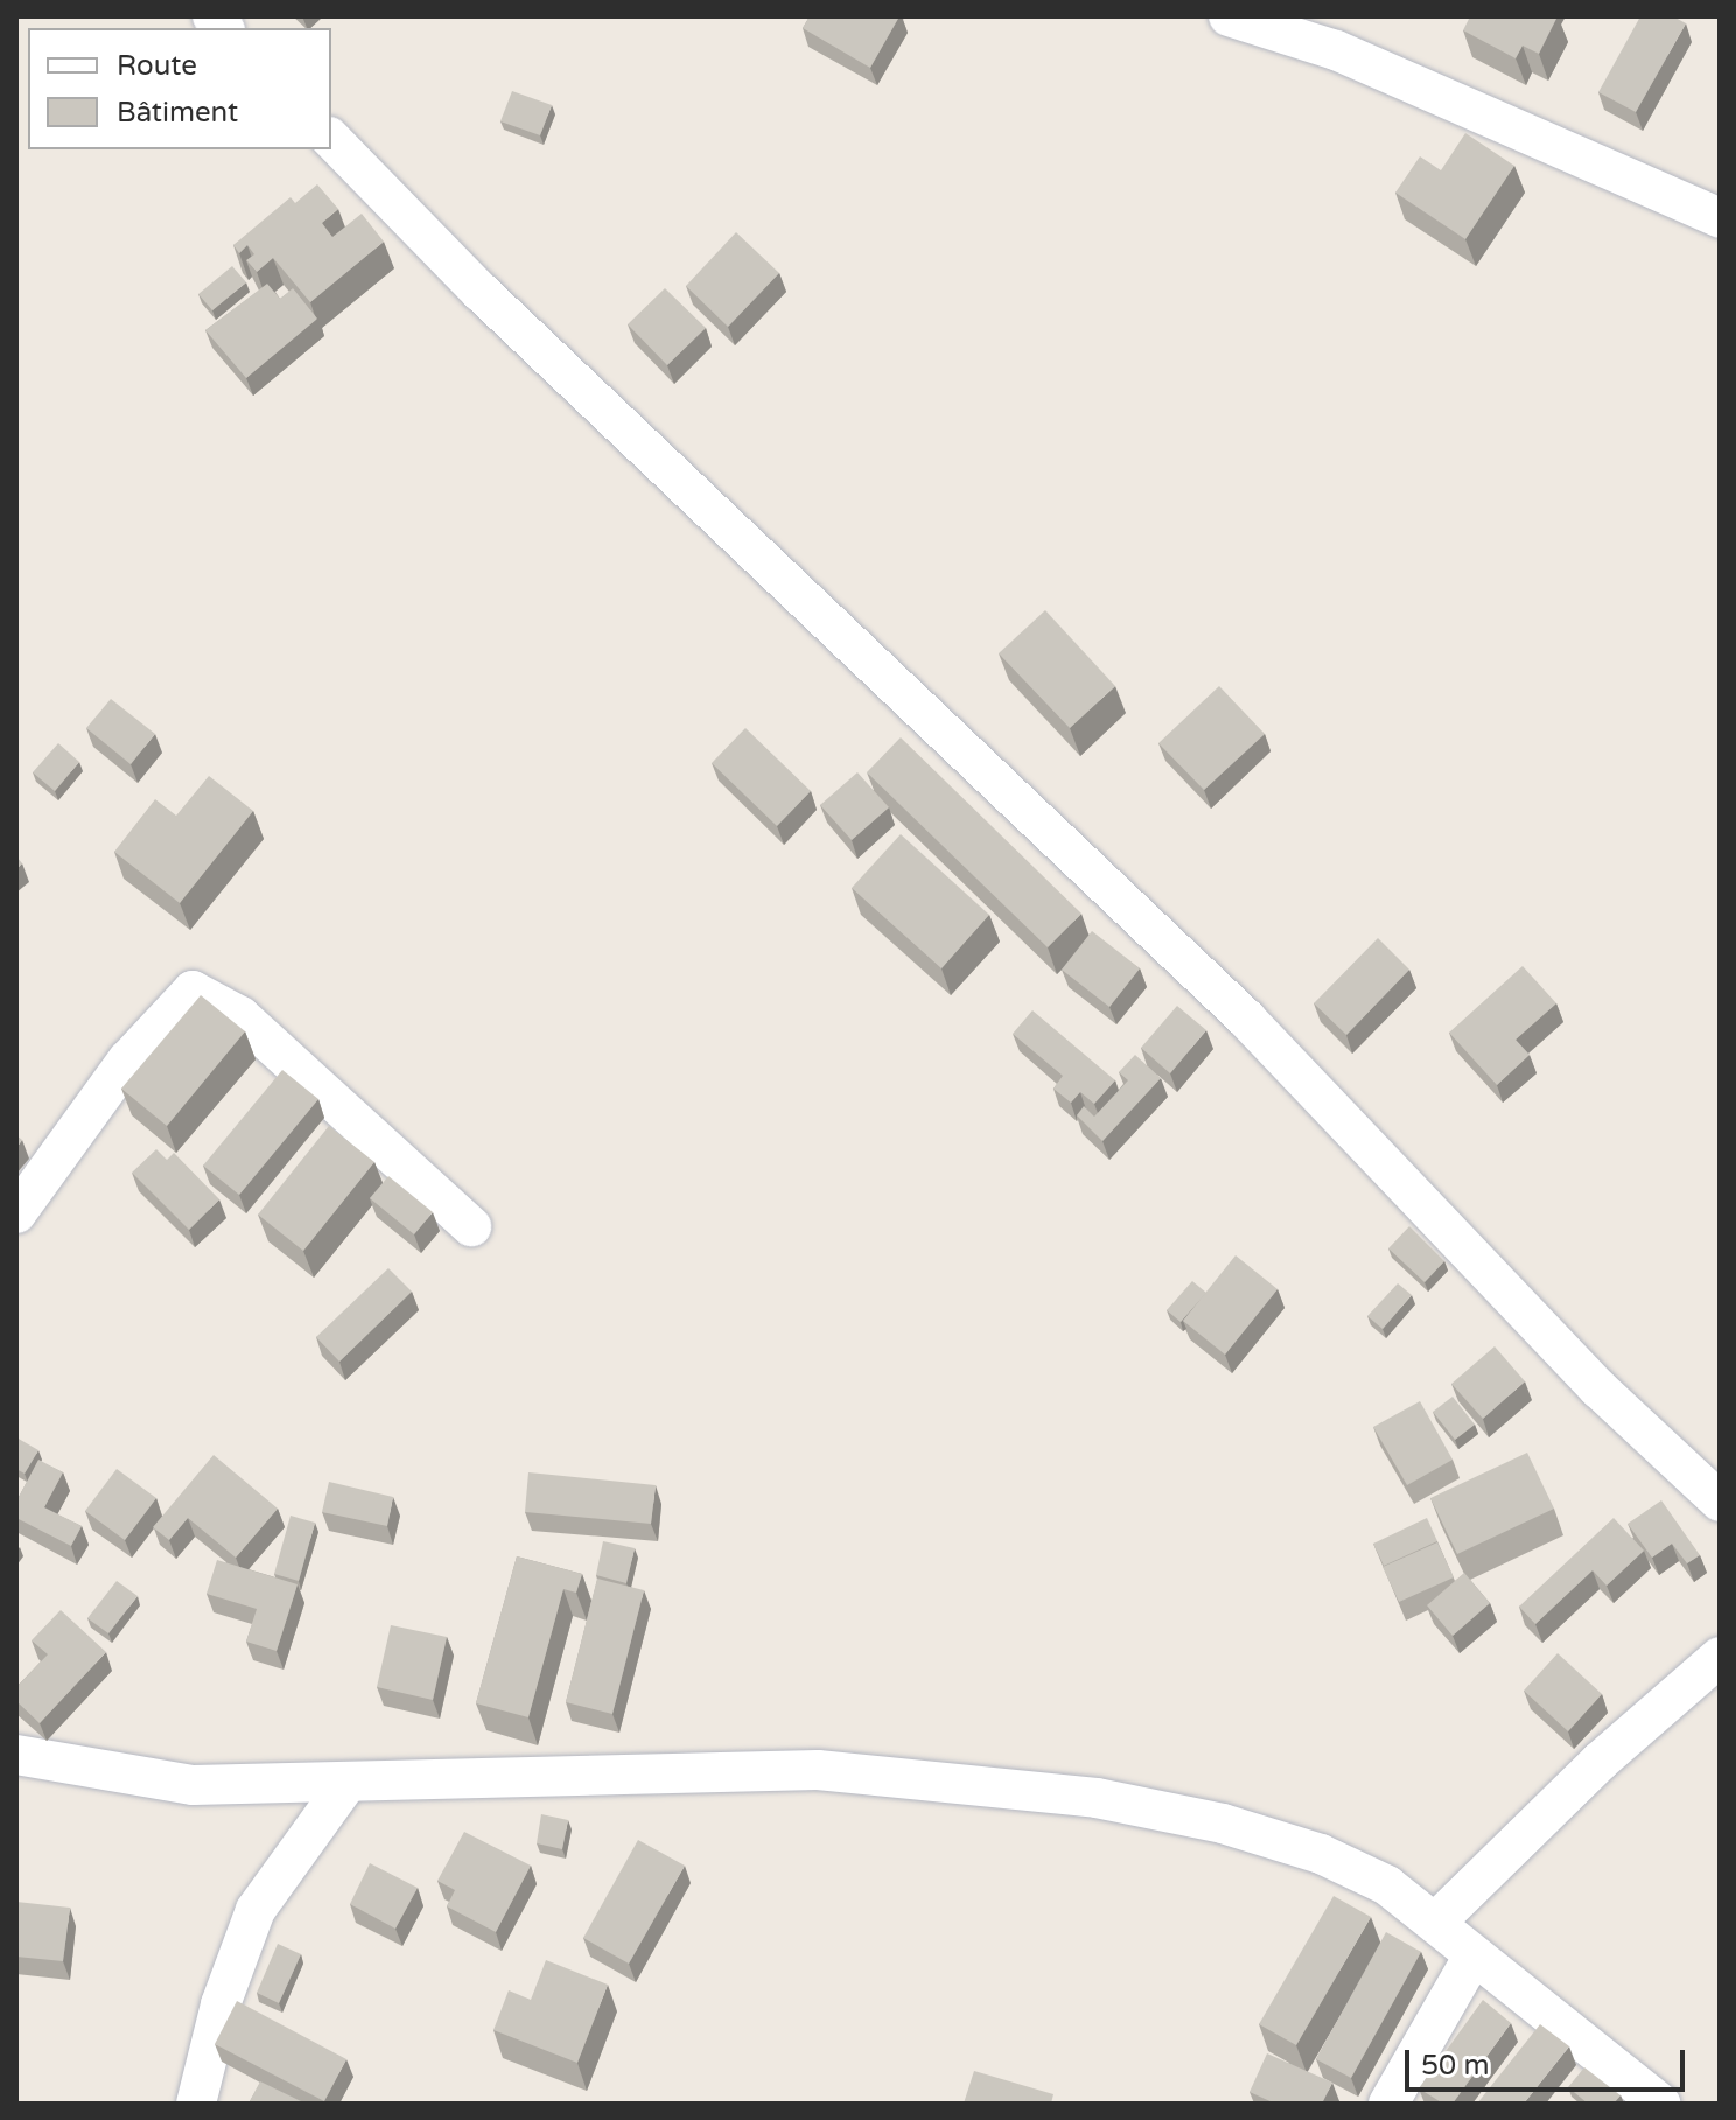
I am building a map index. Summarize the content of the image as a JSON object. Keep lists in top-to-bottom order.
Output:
{
  "legend": ["Route", "Bâtiment"],
  "scale_bar": "50 m"
}
